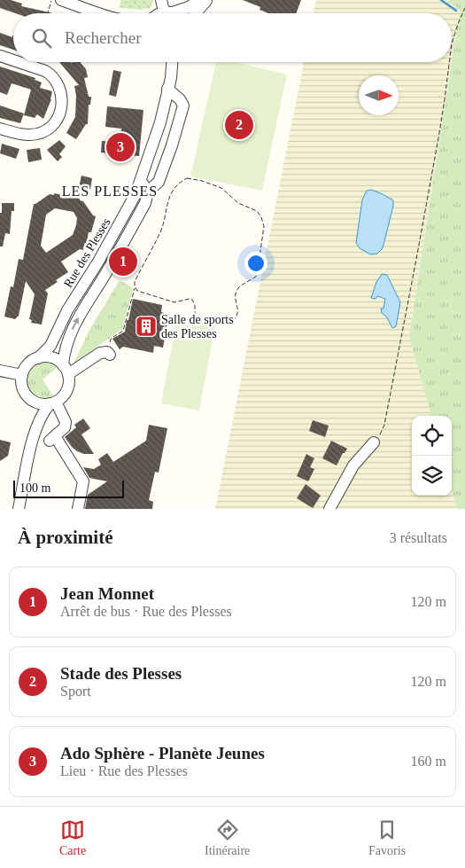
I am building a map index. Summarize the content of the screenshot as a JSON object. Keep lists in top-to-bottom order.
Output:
{
  "streets": {
    "street": ["Rue des Plesses"]
  },
  "districts": ["LES PLESSES"],
  "places": {
    "building": ["Salle de sports des Plesses"]
  },
  "scale_bar": "100 m",
  "north": "right",
  "page": {
    "search": "Rechercher",
    "pins": ["2", "3", "1"],
    "scale": "100 m",
    "heading": ["À proximité", "3 résultats"],
    "list": [
      {
        "mark": "1",
        "name": "Jean Monnet",
        "note": "Arrêt de bus · Rue des Plesses",
        "value": "120 m"
      },
      {
        "mark": "2",
        "name": "Stade des Plesses",
        "note": "Sport",
        "value": "120 m"
      },
      {
        "mark": "3",
        "name": "Ado Sphère - Planète Jeunes",
        "note": "Lieu · Rue des Plesses",
        "value": "160 m"
      }
    ],
    "nav": ["Carte", "Itinéraire", "Favoris"]
  }
}
